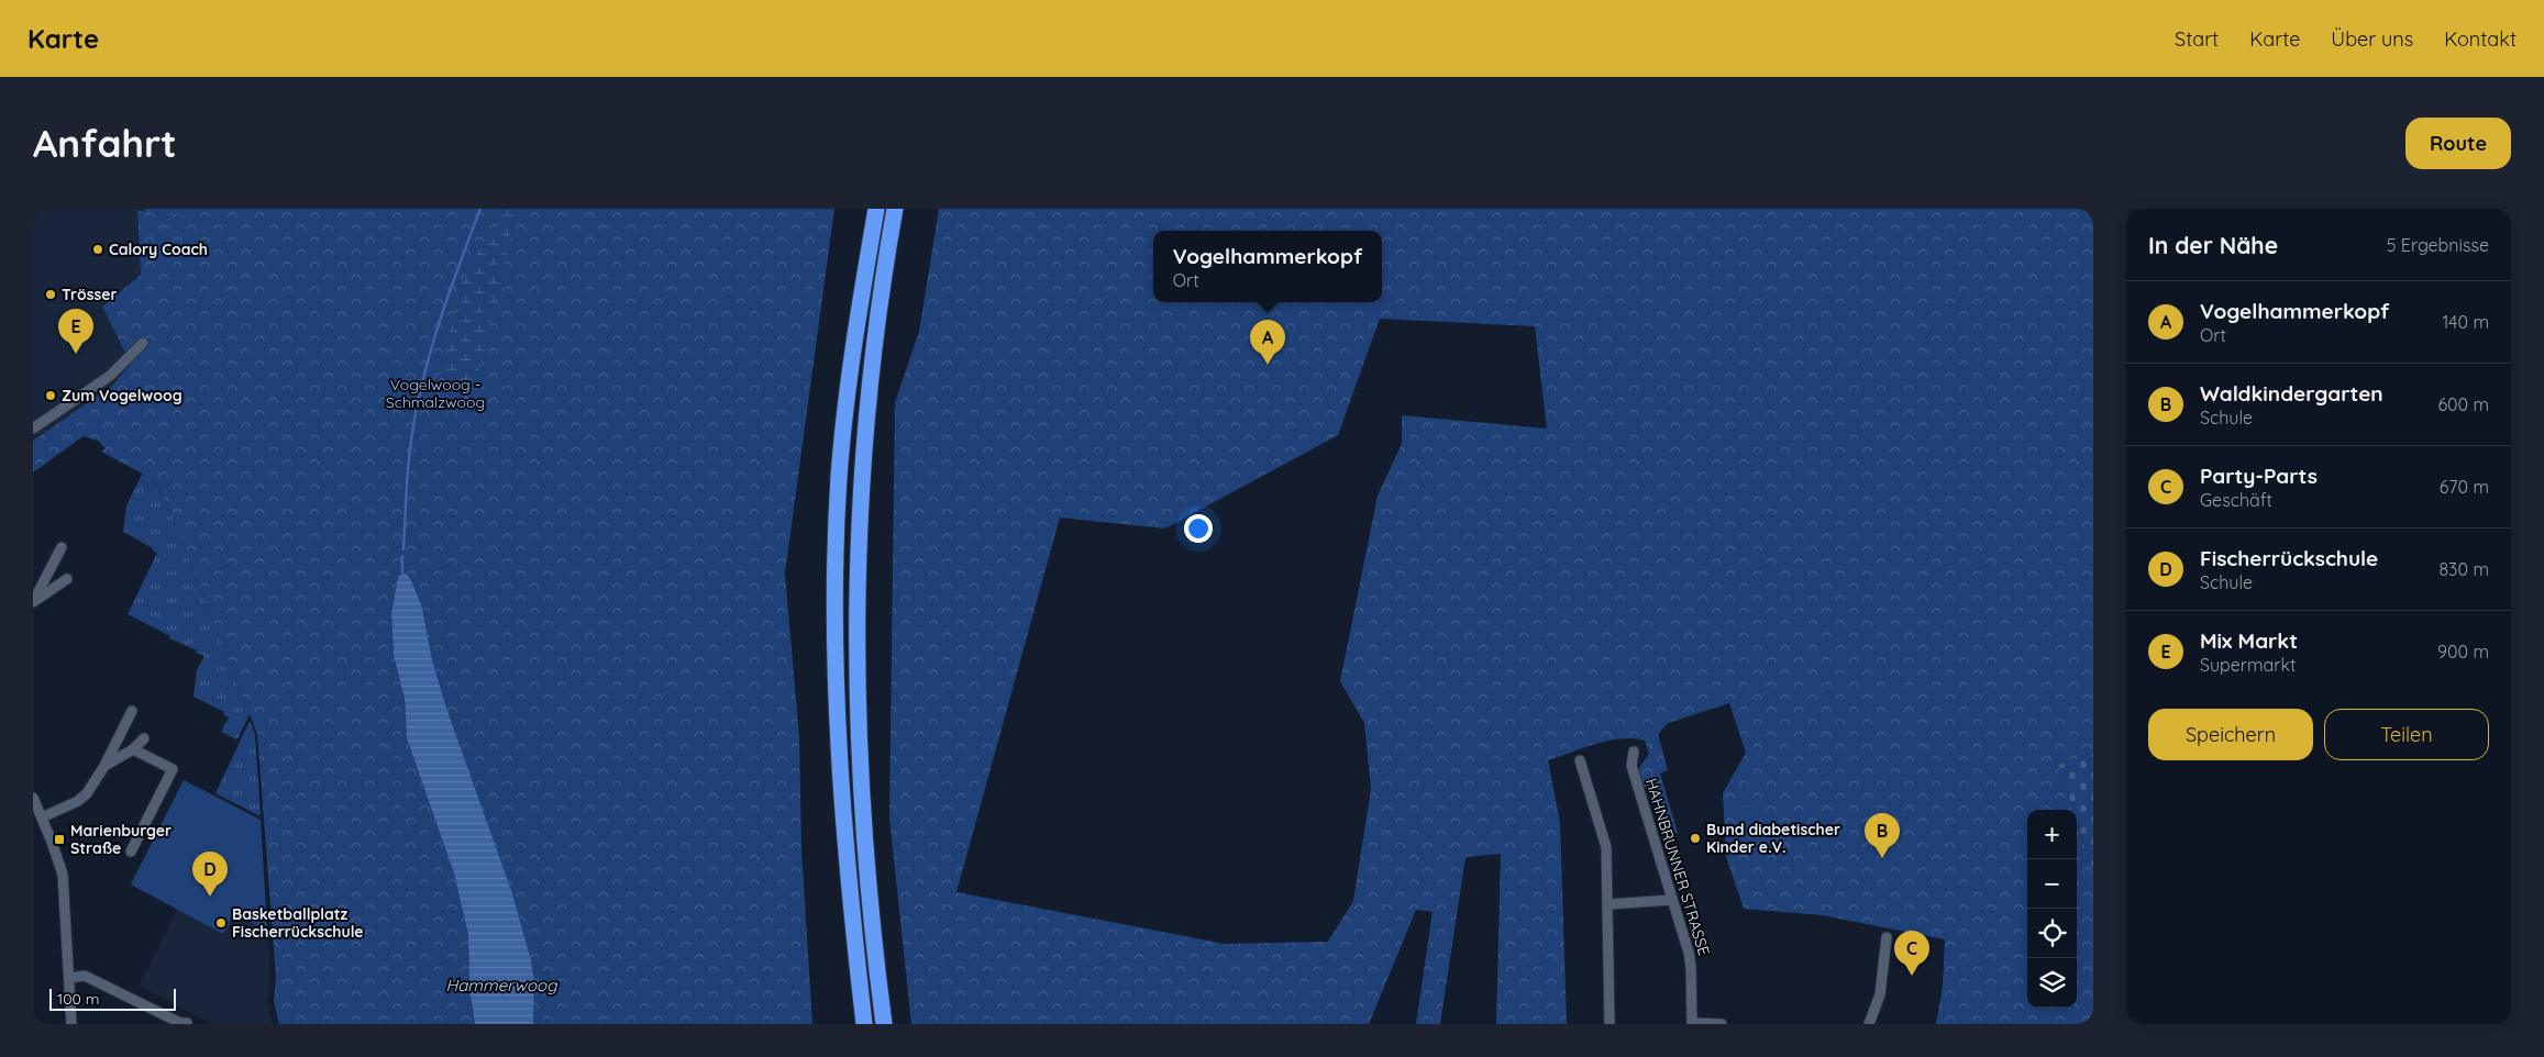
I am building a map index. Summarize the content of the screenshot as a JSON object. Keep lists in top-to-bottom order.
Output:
{
  "streets": {
    "street": ["HAHNBRUNNER STRASSE"]
  },
  "water": ["Hammerwoog"],
  "parks": ["Vogelwoog - Schmalzwoog"],
  "places": {
    "other": [
      "Calory Coach",
      "Trösser",
      "Zum Vogelwoog",
      "Bund diabetischer Kinder e.V.",
      "Basketballplatz Fischerrückschule"
    ],
    "transit": ["Marienburger Straße"]
  },
  "scale_bar": "100 m",
  "page": {
    "header": "Karte",
    "nav": [
      "Start",
      "Karte",
      "Über uns",
      "Kontakt"
    ],
    "buttons": [
      "Route",
      ["Speichern", "Teilen"]
    ],
    "title": "Anfahrt",
    "heading": ["In der Nähe", "5 Ergebnisse"],
    "popup": ["Vogelhammerkopf", "Ort"],
    "list": [
      {
        "mark": "A",
        "name": "Vogelhammerkopf",
        "note": "Ort",
        "value": "140 m"
      },
      {
        "mark": "B",
        "name": "Waldkindergarten",
        "note": "Schule",
        "value": "600 m"
      },
      {
        "mark": "C",
        "name": "Party-Parts",
        "note": "Geschäft",
        "value": "670 m"
      },
      {
        "mark": "D",
        "name": "Fischerrückschule",
        "note": "Schule",
        "value": "830 m"
      },
      {
        "mark": "E",
        "name": "Mix Markt",
        "note": "Supermarkt",
        "value": "900 m"
      }
    ],
    "pins": [
      "E",
      "A",
      "B",
      "D",
      "C"
    ],
    "map_buttons": ["+", "−"],
    "scale": "100 m"
  }
}
